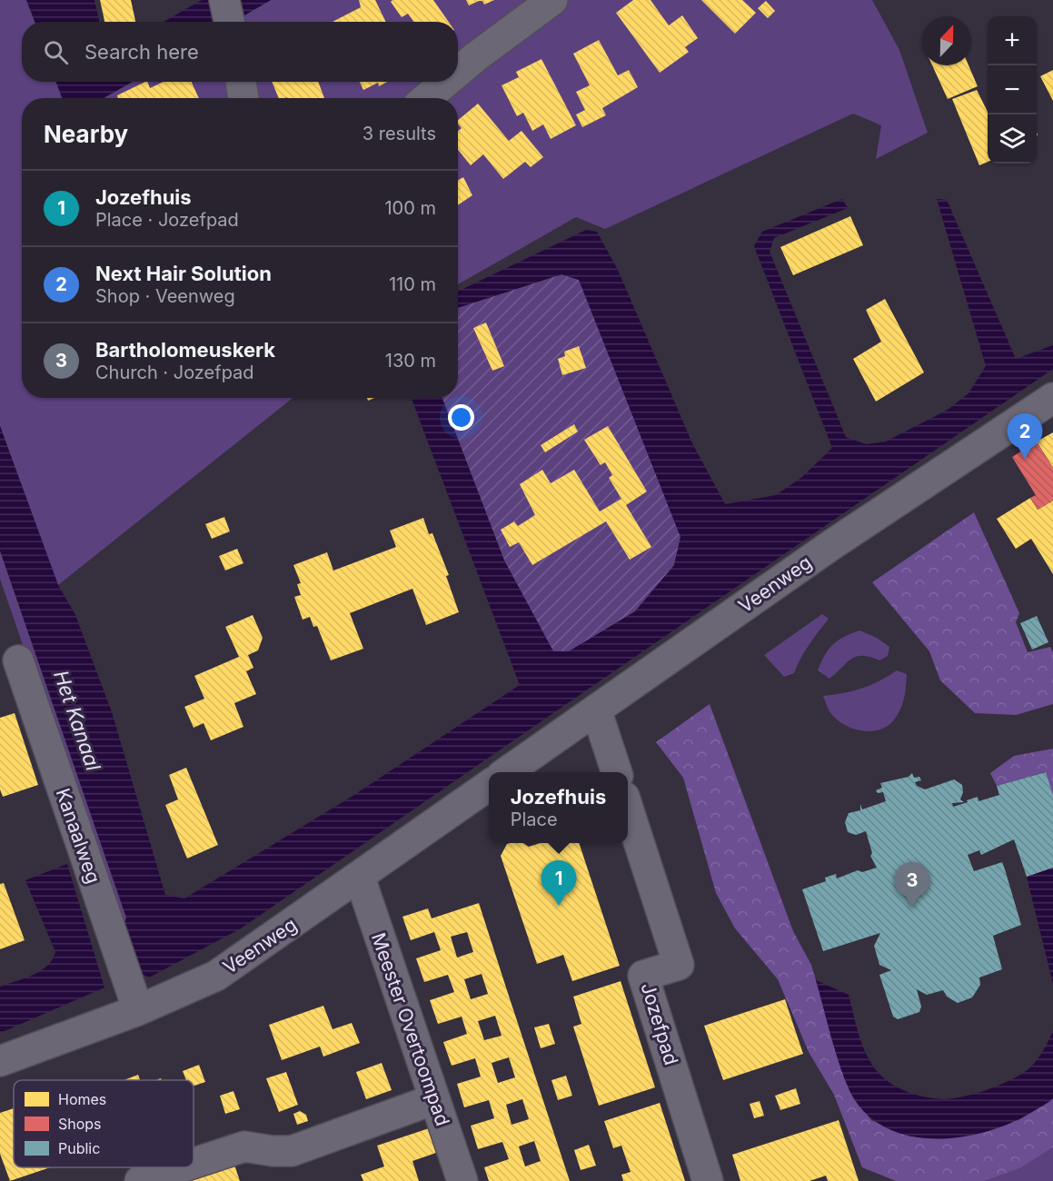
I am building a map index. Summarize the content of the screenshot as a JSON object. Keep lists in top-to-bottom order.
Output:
{
  "streets": {
    "street": [
      "Veenweg",
      "Kanaalweg",
      "Jozefpad",
      "Meester Overtoompad"
    ]
  },
  "crossings": [
    ["Veenweg", "Kanaalweg"],
    ["Veenweg", "Meester Overtoompad"]
  ],
  "water": ["Het Kanaal"],
  "legend": ["Homes", "Shops", "Public"],
  "north": "top",
  "page": {
    "map_buttons": ["+", "−"],
    "search": "Search here",
    "heading": ["Nearby", "3 results"],
    "list": [
      {
        "mark": "1",
        "name": "Jozefhuis",
        "note": "Place · Jozefpad",
        "value": "100 m"
      },
      {
        "mark": "2",
        "name": "Next Hair Solution",
        "note": "Shop · Veenweg",
        "value": "110 m"
      },
      {
        "mark": "3",
        "name": "Bartholomeuskerk",
        "note": "Church · Jozefpad",
        "value": "130 m"
      }
    ],
    "pins": ["2", "1", "3"],
    "popup": ["Jozefhuis", "Place"]
  }
}
